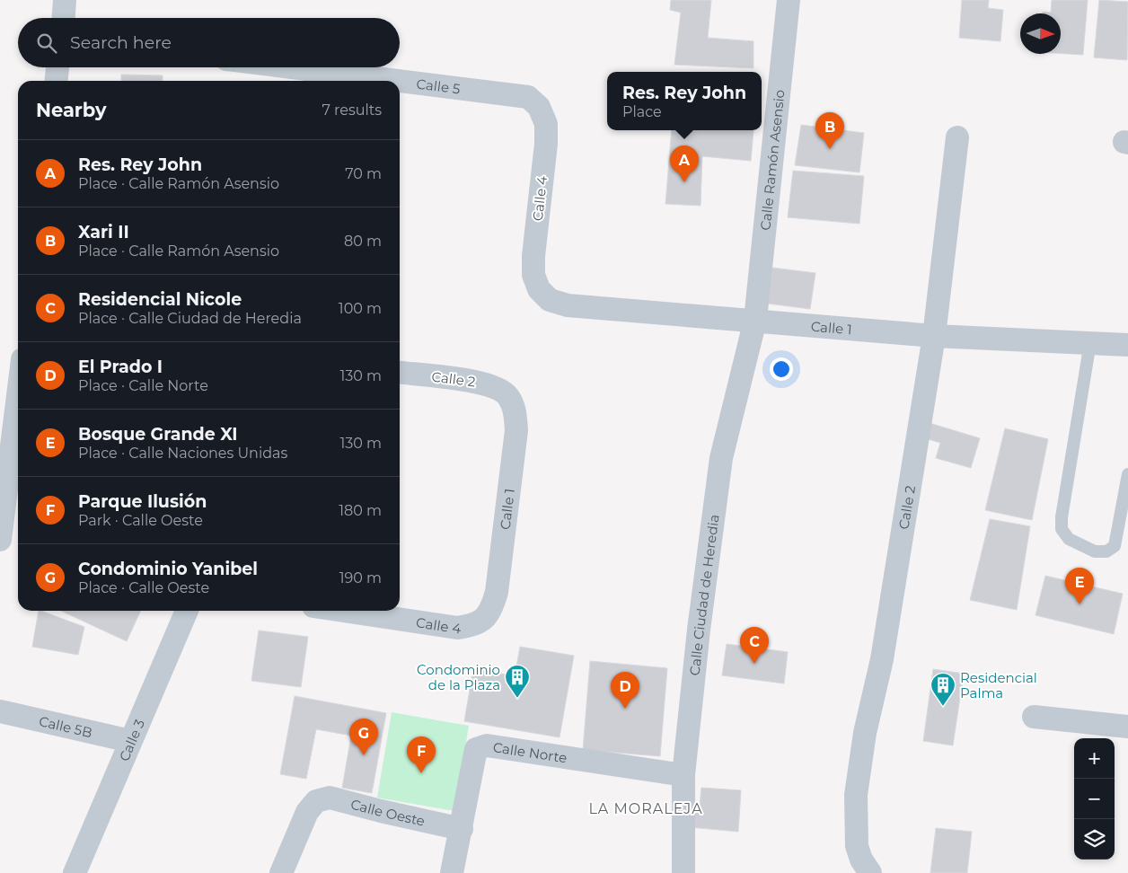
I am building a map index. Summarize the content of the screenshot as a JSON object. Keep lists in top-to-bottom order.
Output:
{
  "streets": {
    "street": [
      "Calle 5",
      "Calle Ramón Asensio",
      "Calle 4",
      "Calle 1",
      "Calle 2",
      "Calle Ciudad de Heredia",
      "Calle 5B",
      "Calle 3",
      "Calle Norte",
      "Calle Oeste"
    ]
  },
  "crossings": [
    ["Calle 5", "Calle 4"],
    ["Calle Ramón Asensio", "Calle 1"],
    ["Calle Ramón Asensio", "Calle Ciudad de Heredia"],
    ["Calle 4", "Calle 1"],
    ["Calle 1", "Calle 2"],
    ["Calle 1", "Calle Ciudad de Heredia"],
    ["Calle Ciudad de Heredia", "Calle Norte"],
    ["Calle 5B", "Calle 3"],
    ["Calle Norte", "Calle Oeste"]
  ],
  "districts": ["LA MORALEJA"],
  "places": {
    "building": ["Condominio de la Plaza", "Residencial Palma"]
  },
  "north": "right",
  "page": {
    "search": "Search here",
    "popup": ["Res. Rey John", "Place"],
    "heading": ["Nearby", "7 results"],
    "pins": [
      "B",
      "A",
      "E",
      "C",
      "D",
      "G",
      "F"
    ],
    "list": [
      {
        "mark": "A",
        "name": "Res. Rey John",
        "note": "Place · Calle Ramón Asensio",
        "value": "70 m"
      },
      {
        "mark": "B",
        "name": "Xari II",
        "note": "Place · Calle Ramón Asensio",
        "value": "80 m"
      },
      {
        "mark": "C",
        "name": "Residencial Nicole",
        "note": "Place · Calle Ciudad de Heredia",
        "value": "100 m"
      },
      {
        "mark": "D",
        "name": "El Prado I",
        "note": "Place · Calle Norte",
        "value": "130 m"
      },
      {
        "mark": "E",
        "name": "Bosque Grande XI",
        "note": "Place · Calle Naciones Unidas",
        "value": "130 m"
      },
      {
        "mark": "F",
        "name": "Parque Ilusión",
        "note": "Park · Calle Oeste",
        "value": "180 m"
      },
      {
        "mark": "G",
        "name": "Condominio Yanibel",
        "note": "Place · Calle Oeste",
        "value": "190 m"
      }
    ],
    "map_buttons": ["+", "−"]
  }
}
